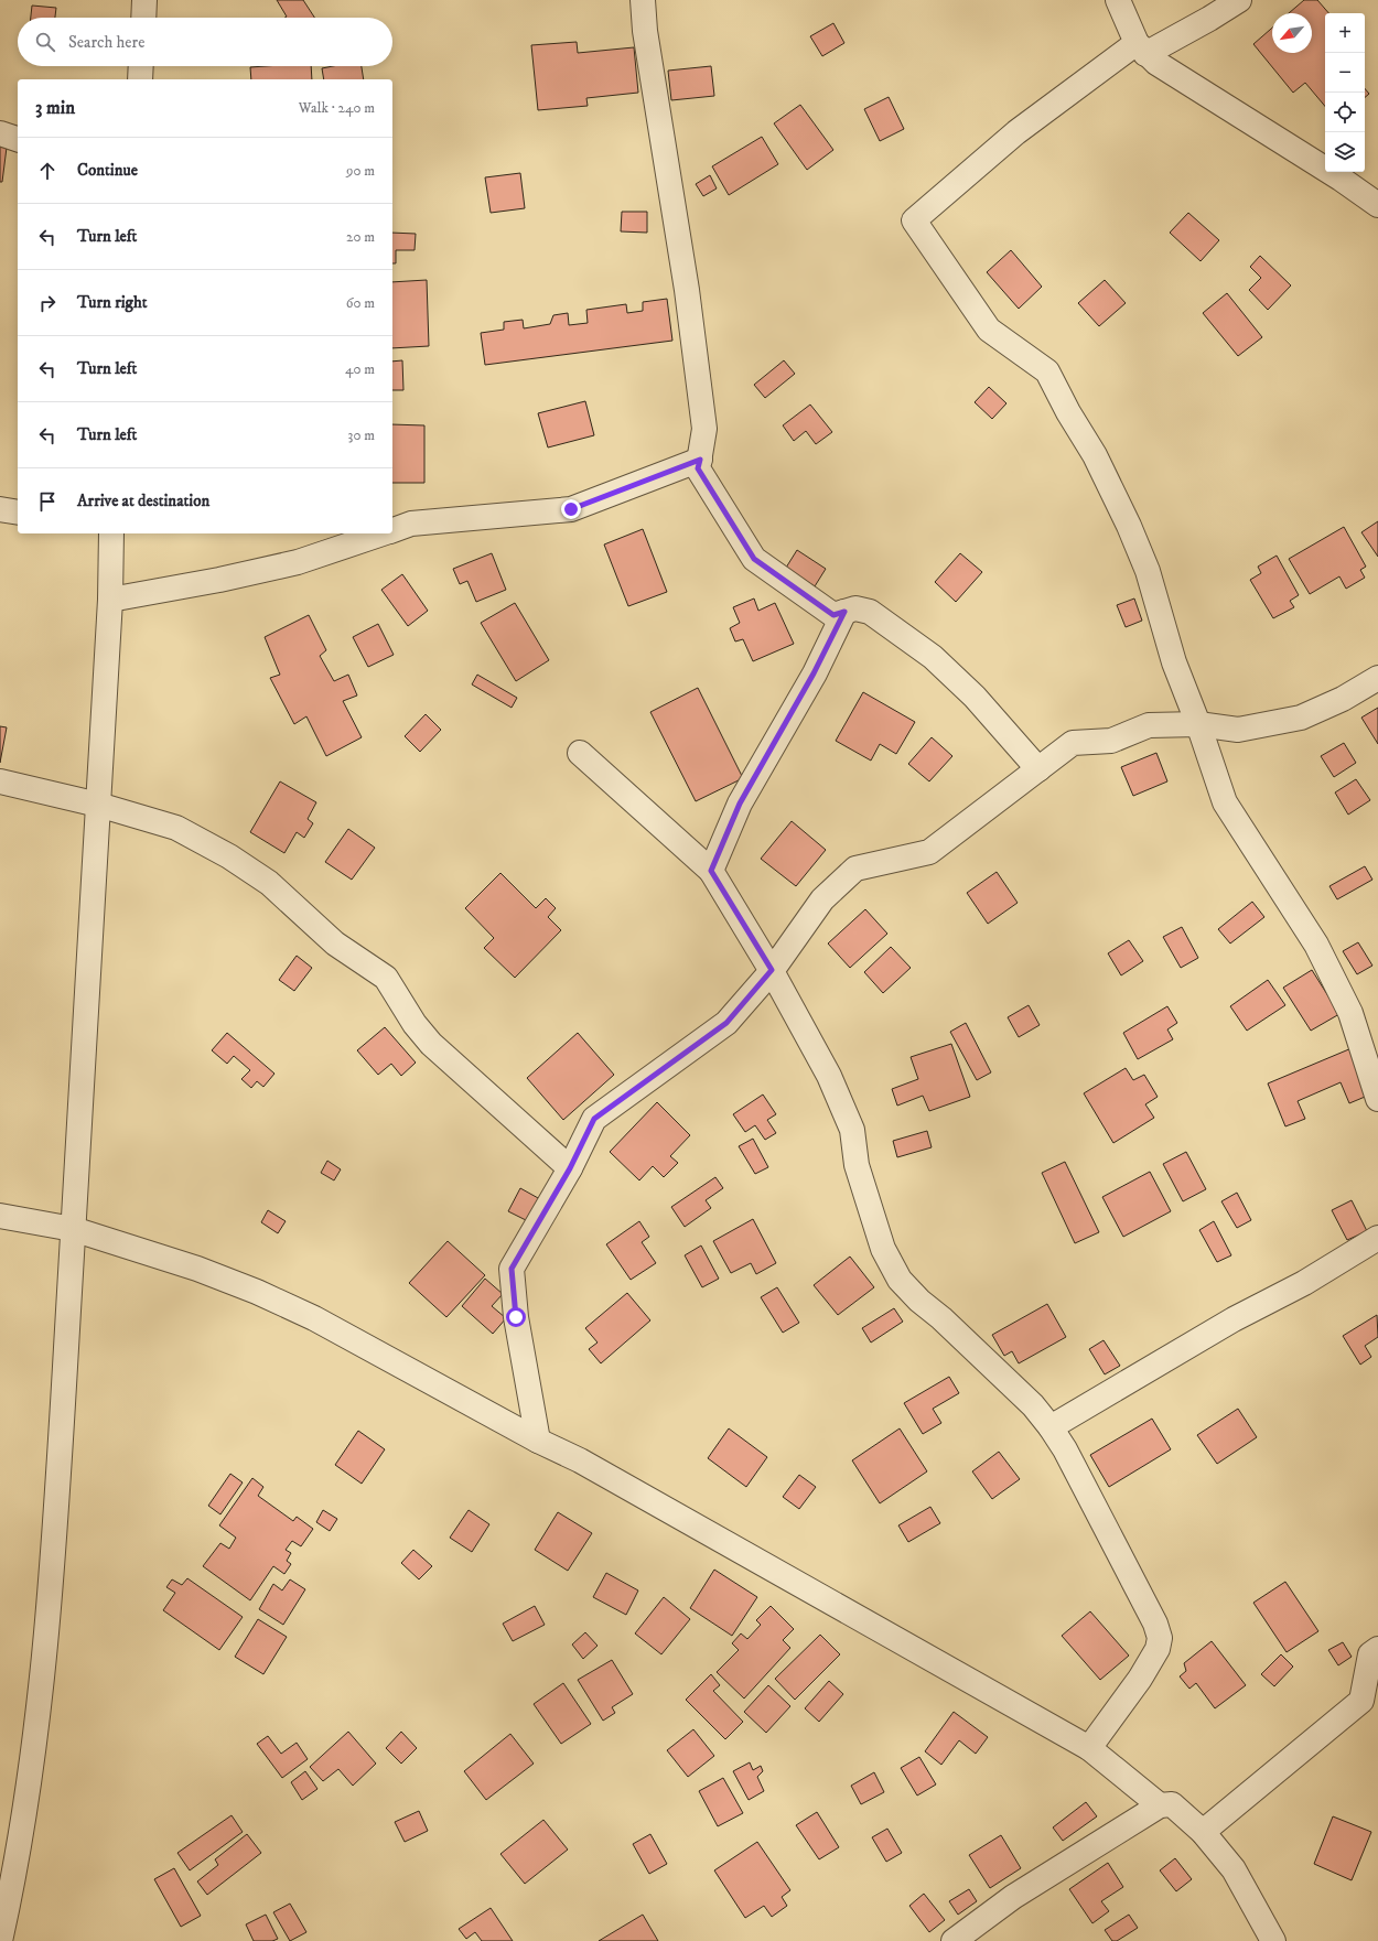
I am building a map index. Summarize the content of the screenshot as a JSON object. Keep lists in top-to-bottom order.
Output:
{
  "north": "bottom left",
  "page": {
    "map_buttons": ["+", "−"],
    "search": "Search here",
    "heading": ["3 min", "Walk · 240 m"],
    "list": [
      ["Continue", "90 m"],
      ["Turn left", "20 m"],
      ["Turn right", "60 m"],
      ["Turn left", "40 m"],
      ["Turn left", "30 m"],
      "Arrive at destination"
    ]
  }
}
